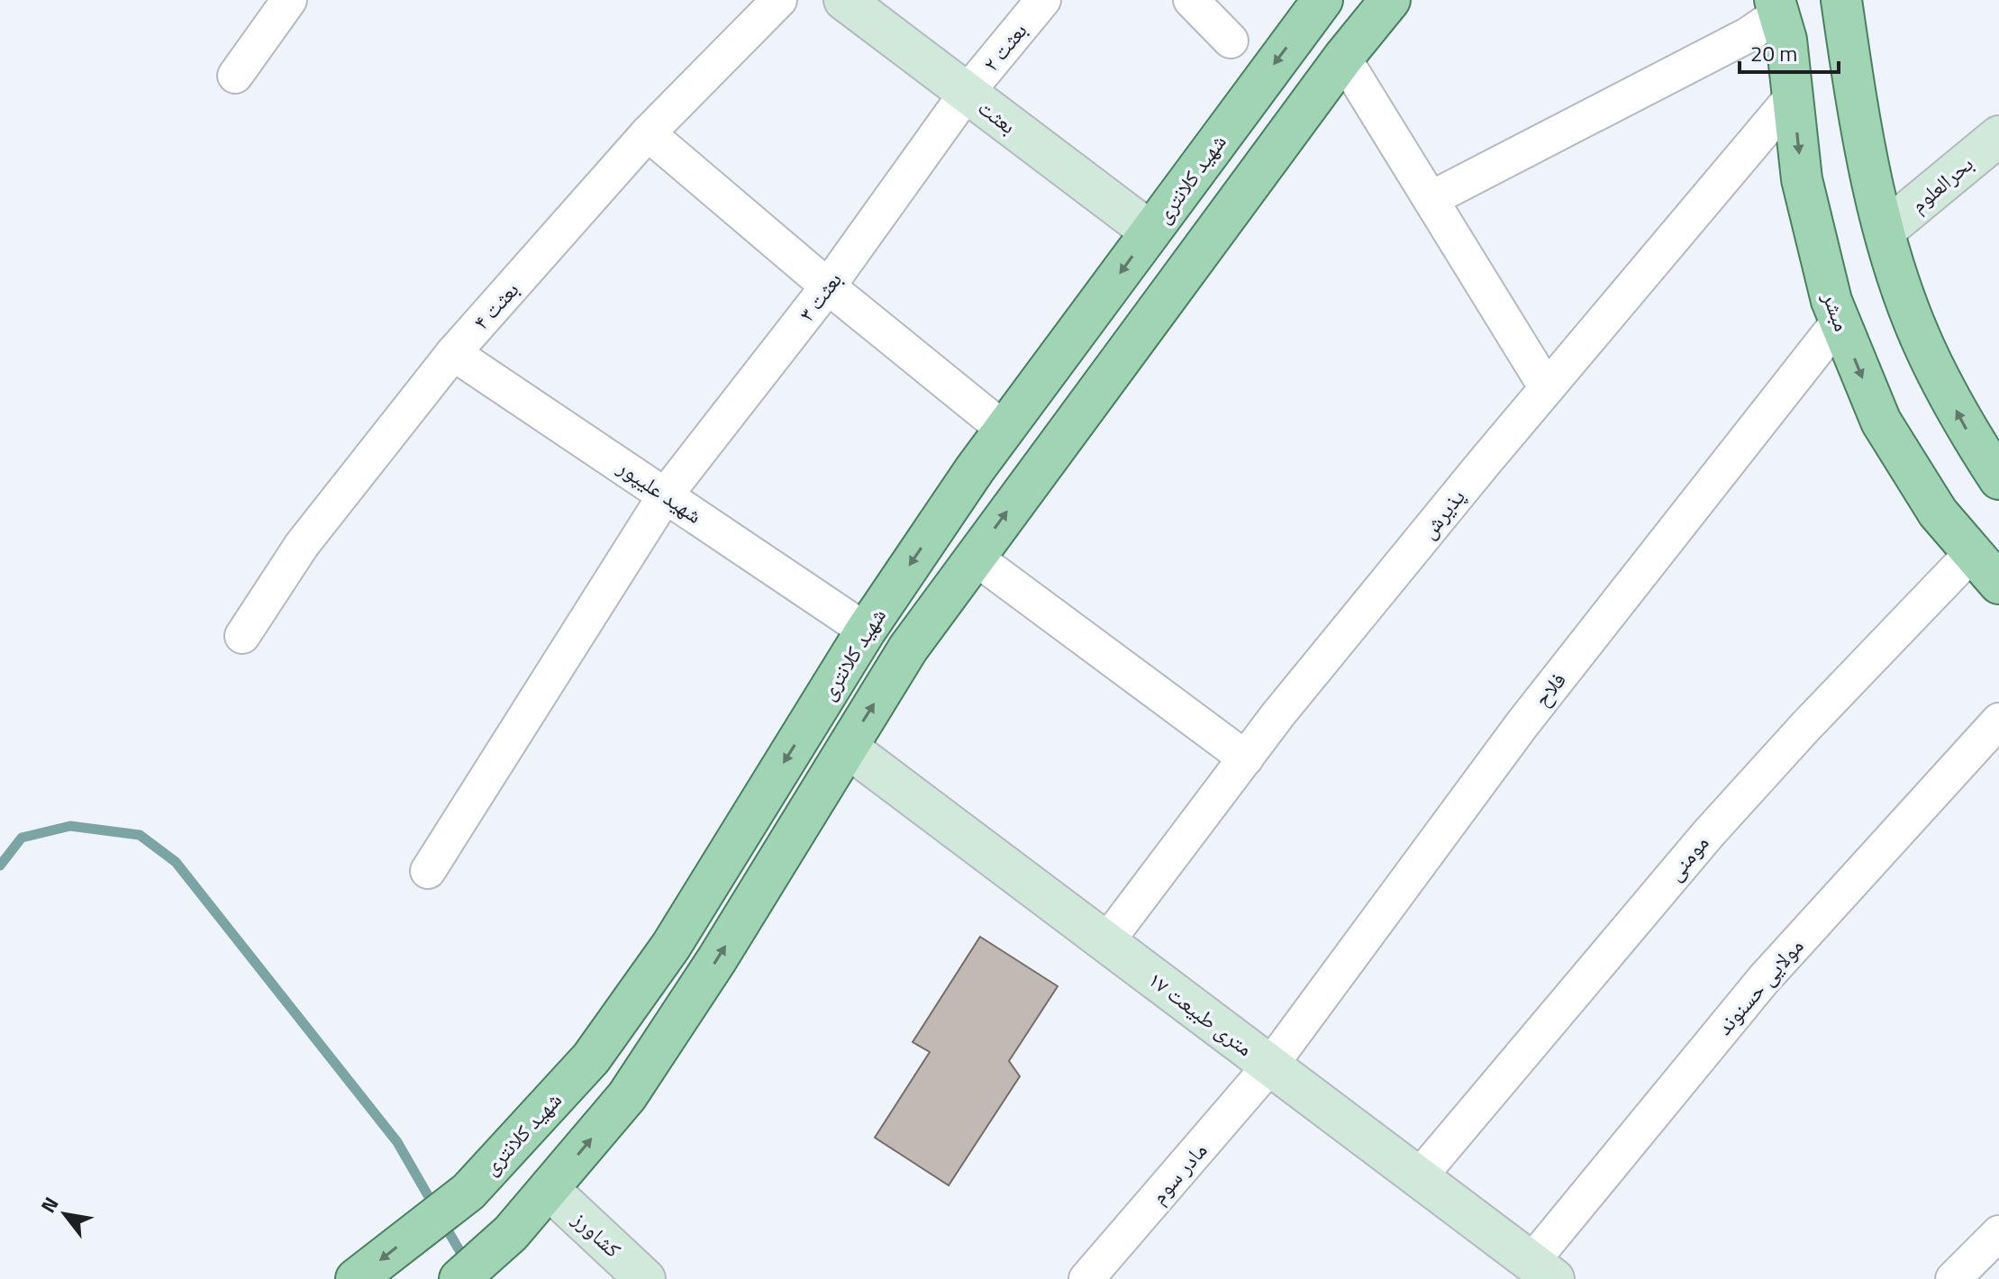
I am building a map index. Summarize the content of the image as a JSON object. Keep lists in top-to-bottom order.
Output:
{
  "streets": {
    "main road": ["شهید کلانتری", "مبشر"],
    "street": [
      "بعثت ۲",
      "بعثت",
      "بحرالعلوم",
      "بعثت ۳",
      "بعثت ۴",
      "شهید علیپور",
      "پذیرش",
      "فلاح",
      "مومنی",
      "مولایی حسنوند",
      "۱۷ متری طبیعت",
      "مادر سوم",
      "کشاورز"
    ]
  },
  "crossings": [
    ["بعثت ۲", "بعثت"],
    ["بعثت ۲", "بعثت ۳"],
    ["بعثت", "شهید کلانتری"],
    ["بعثت", "بعثت ۳"],
    ["شهید کلانتری", "شهید علیپور"],
    ["شهید کلانتری", "۱۷ متری طبیعت"],
    ["شهید کلانتری", "کشاورز"],
    ["بعثت ۳", "شهید علیپور"],
    ["بعثت ۴", "شهید علیپور"],
    ["مبشر", "پذیرش"],
    ["مبشر", "فلاح"],
    ["مبشر", "مومنی"],
    ["پذیرش", "۱۷ متری طبیعت"],
    ["فلاح", "۱۷ متری طبیعت"],
    ["فلاح", "مادر سوم"],
    ["مومنی", "۱۷ متری طبیعت"],
    ["مولایی حسنوند", "۱۷ متری طبیعت"],
    ["۱۷ متری طبیعت", "مادر سوم"]
  ],
  "scale_bar": "20 m",
  "north": "top left"
}
